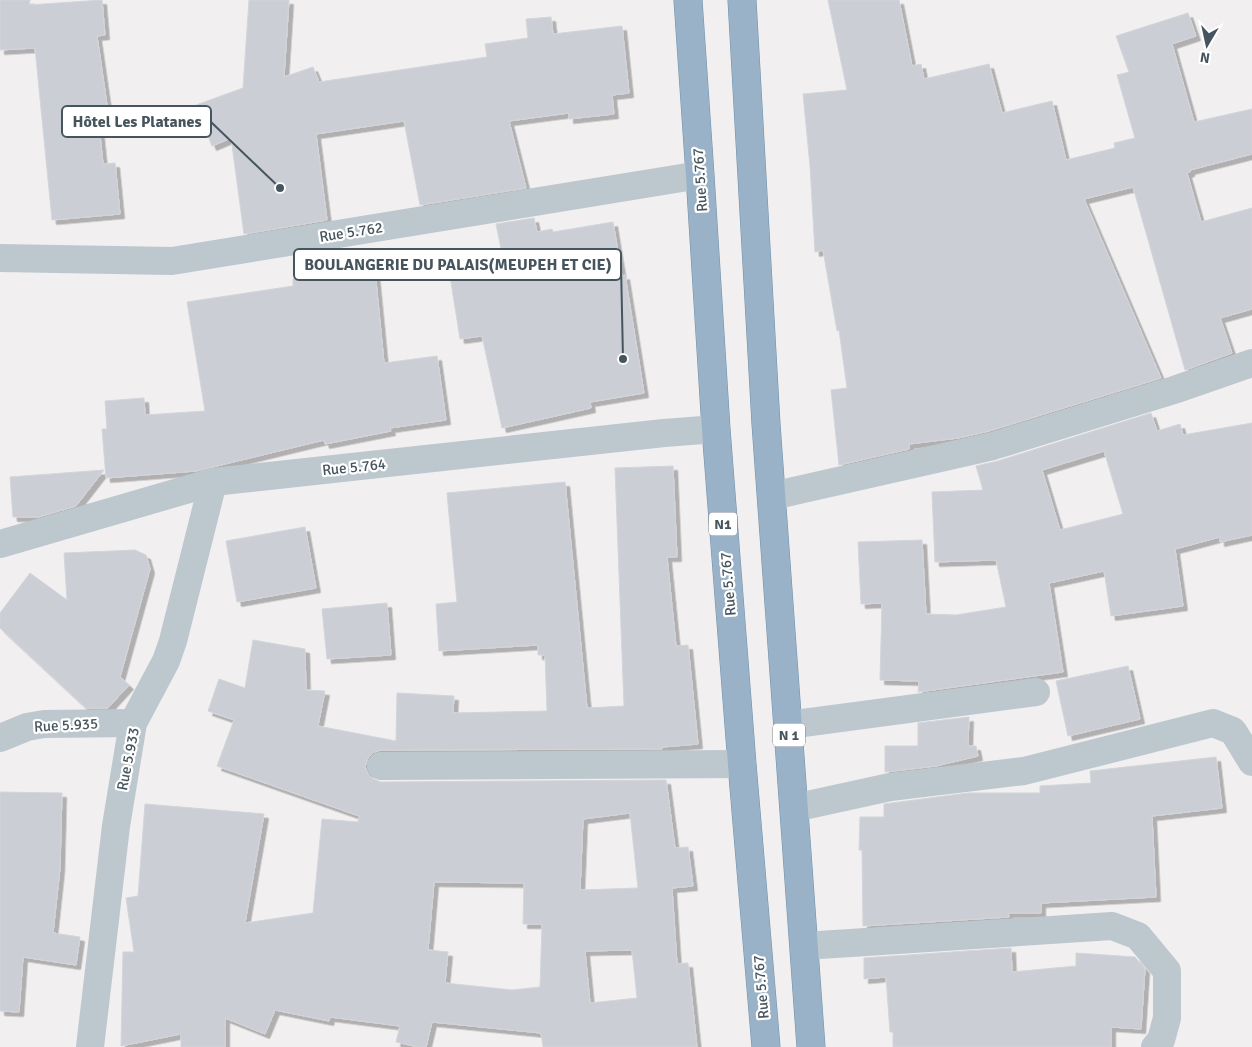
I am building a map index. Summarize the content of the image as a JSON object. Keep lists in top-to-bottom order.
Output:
{
  "streets": {
    "highway": ["Rue 5.767", "N1", "N 1"],
    "street": [
      "Rue 5.762",
      "Rue 5.764",
      "Rue 5.935",
      "Rue 5.933"
    ]
  },
  "crossings": [
    ["Rue 5.767", "Rue 5.762"],
    ["Rue 5.767", "Rue 5.764"],
    ["Rue 5.764", "Rue 5.933"],
    ["Rue 5.935", "Rue 5.933"]
  ],
  "places": ["Hôtel Les Platanes", "BOULANGERIE DU PALAIS(MEUPEH ET CIE)"],
  "north": "bottom"
}
